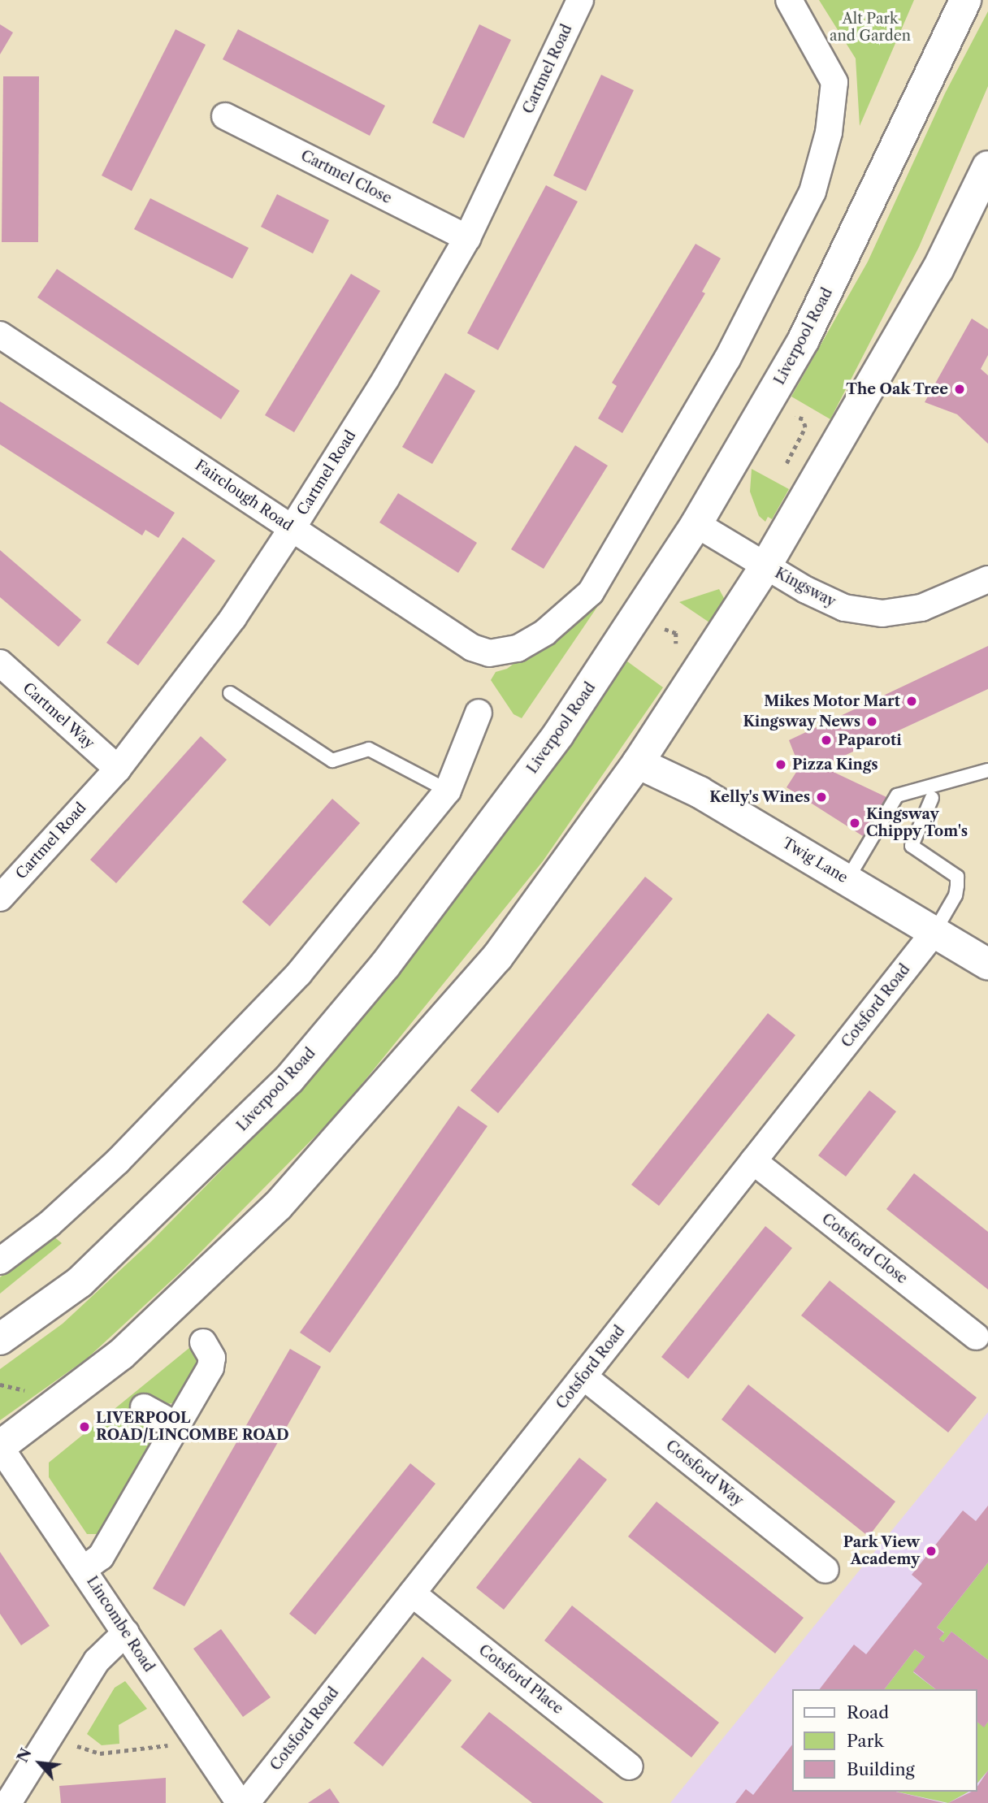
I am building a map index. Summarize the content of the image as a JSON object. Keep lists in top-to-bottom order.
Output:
{
  "streets": {
    "main road": ["Liverpool Road", "Twig Lane"],
    "street": [
      "Cartmel Road",
      "Cartmel Close",
      "Fairclough Road",
      "Kingsway",
      "Cartmel Way",
      "Cotsford Road",
      "Cotsford Close",
      "Cotsford Way",
      "Lincombe Road",
      "Cotsford Place"
    ]
  },
  "crossings": [
    ["Cartmel Road", "Cartmel Close"],
    ["Cartmel Road", "Fairclough Road"],
    ["Cartmel Road", "Cartmel Way"],
    ["Liverpool Road", "Kingsway"],
    ["Twig Lane", "Cotsford Road"],
    ["Cotsford Road", "Cotsford Close"],
    ["Cotsford Road", "Cotsford Way"],
    ["Cotsford Road", "Cotsford Place"]
  ],
  "parks": ["Alt Park and Garden"],
  "places": [
    "The Oak Tree",
    "Mikes Motor Mart",
    "Kingsway News",
    "Paparoti",
    "Pizza Kings",
    "Kelly's Wines",
    "Kingsway Chippy Tom's",
    "LIVERPOOL ROAD/LINCOMBE ROAD",
    "Park View Academy"
  ],
  "legend": ["Road", "Park", "Building"],
  "north": "top left"
}
